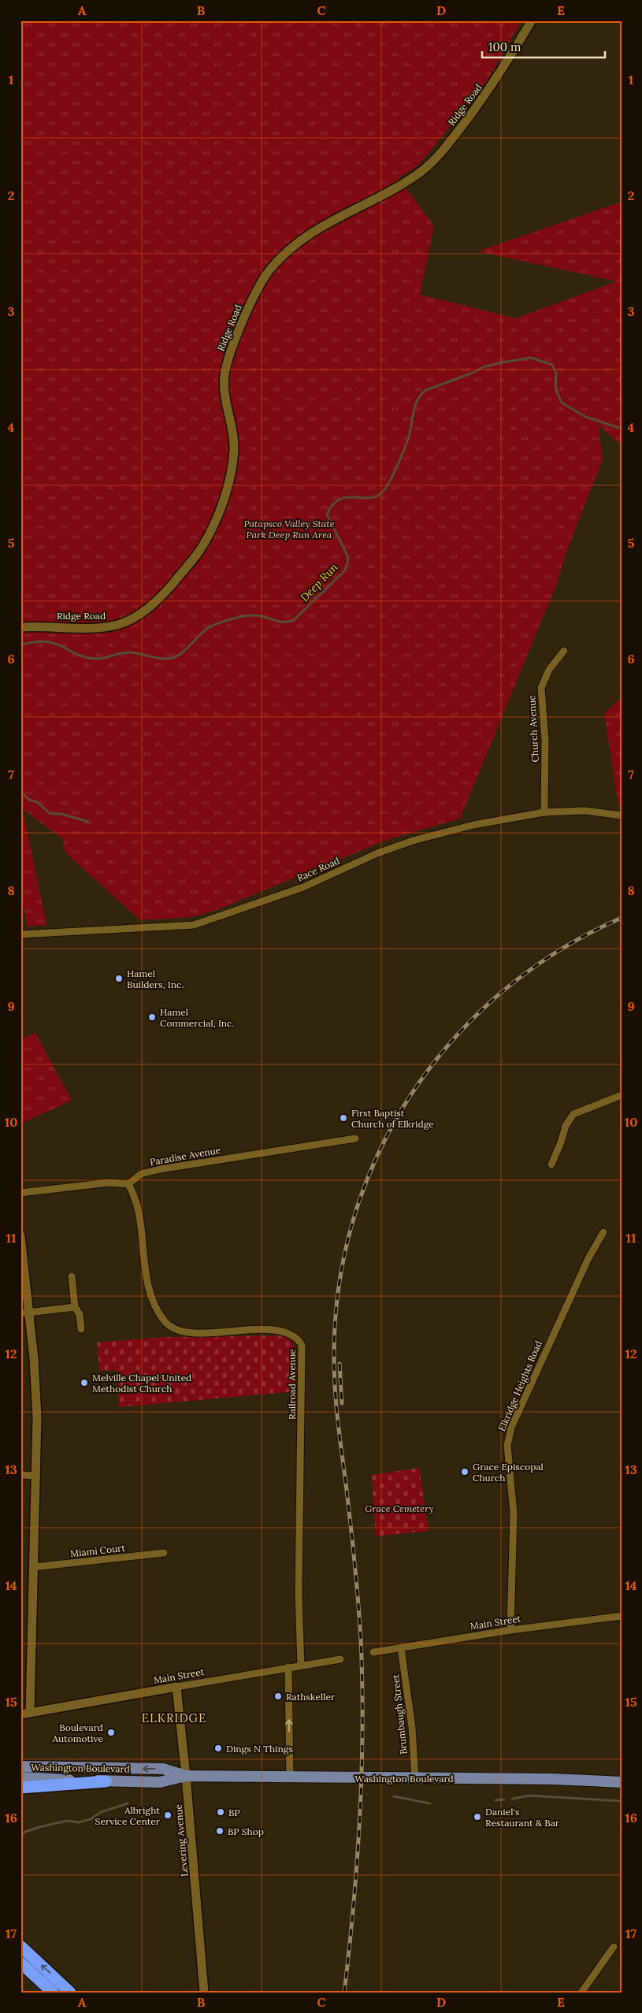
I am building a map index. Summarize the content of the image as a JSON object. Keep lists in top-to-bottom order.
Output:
{
  "streets": {
    "main road": ["Washington Boulevard"],
    "street": [
      "Ridge Road",
      "Church Avenue",
      "Race Road",
      "Paradise Avenue",
      "Railroad Avenue",
      "Elkridge Heights Road",
      "Miami Court",
      "Main Street",
      "Brumbaugh Street",
      "Levering Avenue"
    ]
  },
  "crossings": [
    ["Church Avenue", "Race Road"],
    ["Paradise Avenue", "Railroad Avenue"],
    ["Railroad Avenue", "Main Street"],
    ["Elkridge Heights Road", "Main Street"],
    ["Main Street", "Brumbaugh Street"],
    ["Main Street", "Levering Avenue"],
    ["Brumbaugh Street", "Washington Boulevard"],
    ["Washington Boulevard", "Levering Avenue"]
  ],
  "districts": ["ELKRIDGE"],
  "water": ["Deep Run"],
  "parks": ["Patapsco Valley State Park Deep Run Area", "Grace Cemetery"],
  "places": [
    "Hamel Builders, Inc.",
    "Hamel Commercial, Inc.",
    "First Baptist Church of Elkridge",
    "Melville Chapel United Methodist Church",
    "Grace Episcopal Church",
    "Rathskeller",
    "Boulevard Automotive",
    "Dings N Things",
    "BP",
    "Albright Service Center",
    "Daniel's Restaurant & Bar",
    "BP Shop"
  ],
  "scale_bar": "100 m",
  "grid": {
    "columns": [
      "A",
      "B",
      "C",
      "D",
      "E"
    ],
    "rows": [
      "1",
      "2",
      "3",
      "4",
      "5",
      "6",
      "7",
      "8",
      "9",
      "10",
      "11",
      "12",
      "13",
      "14",
      "15",
      "16",
      "17"
    ]
  }
}
